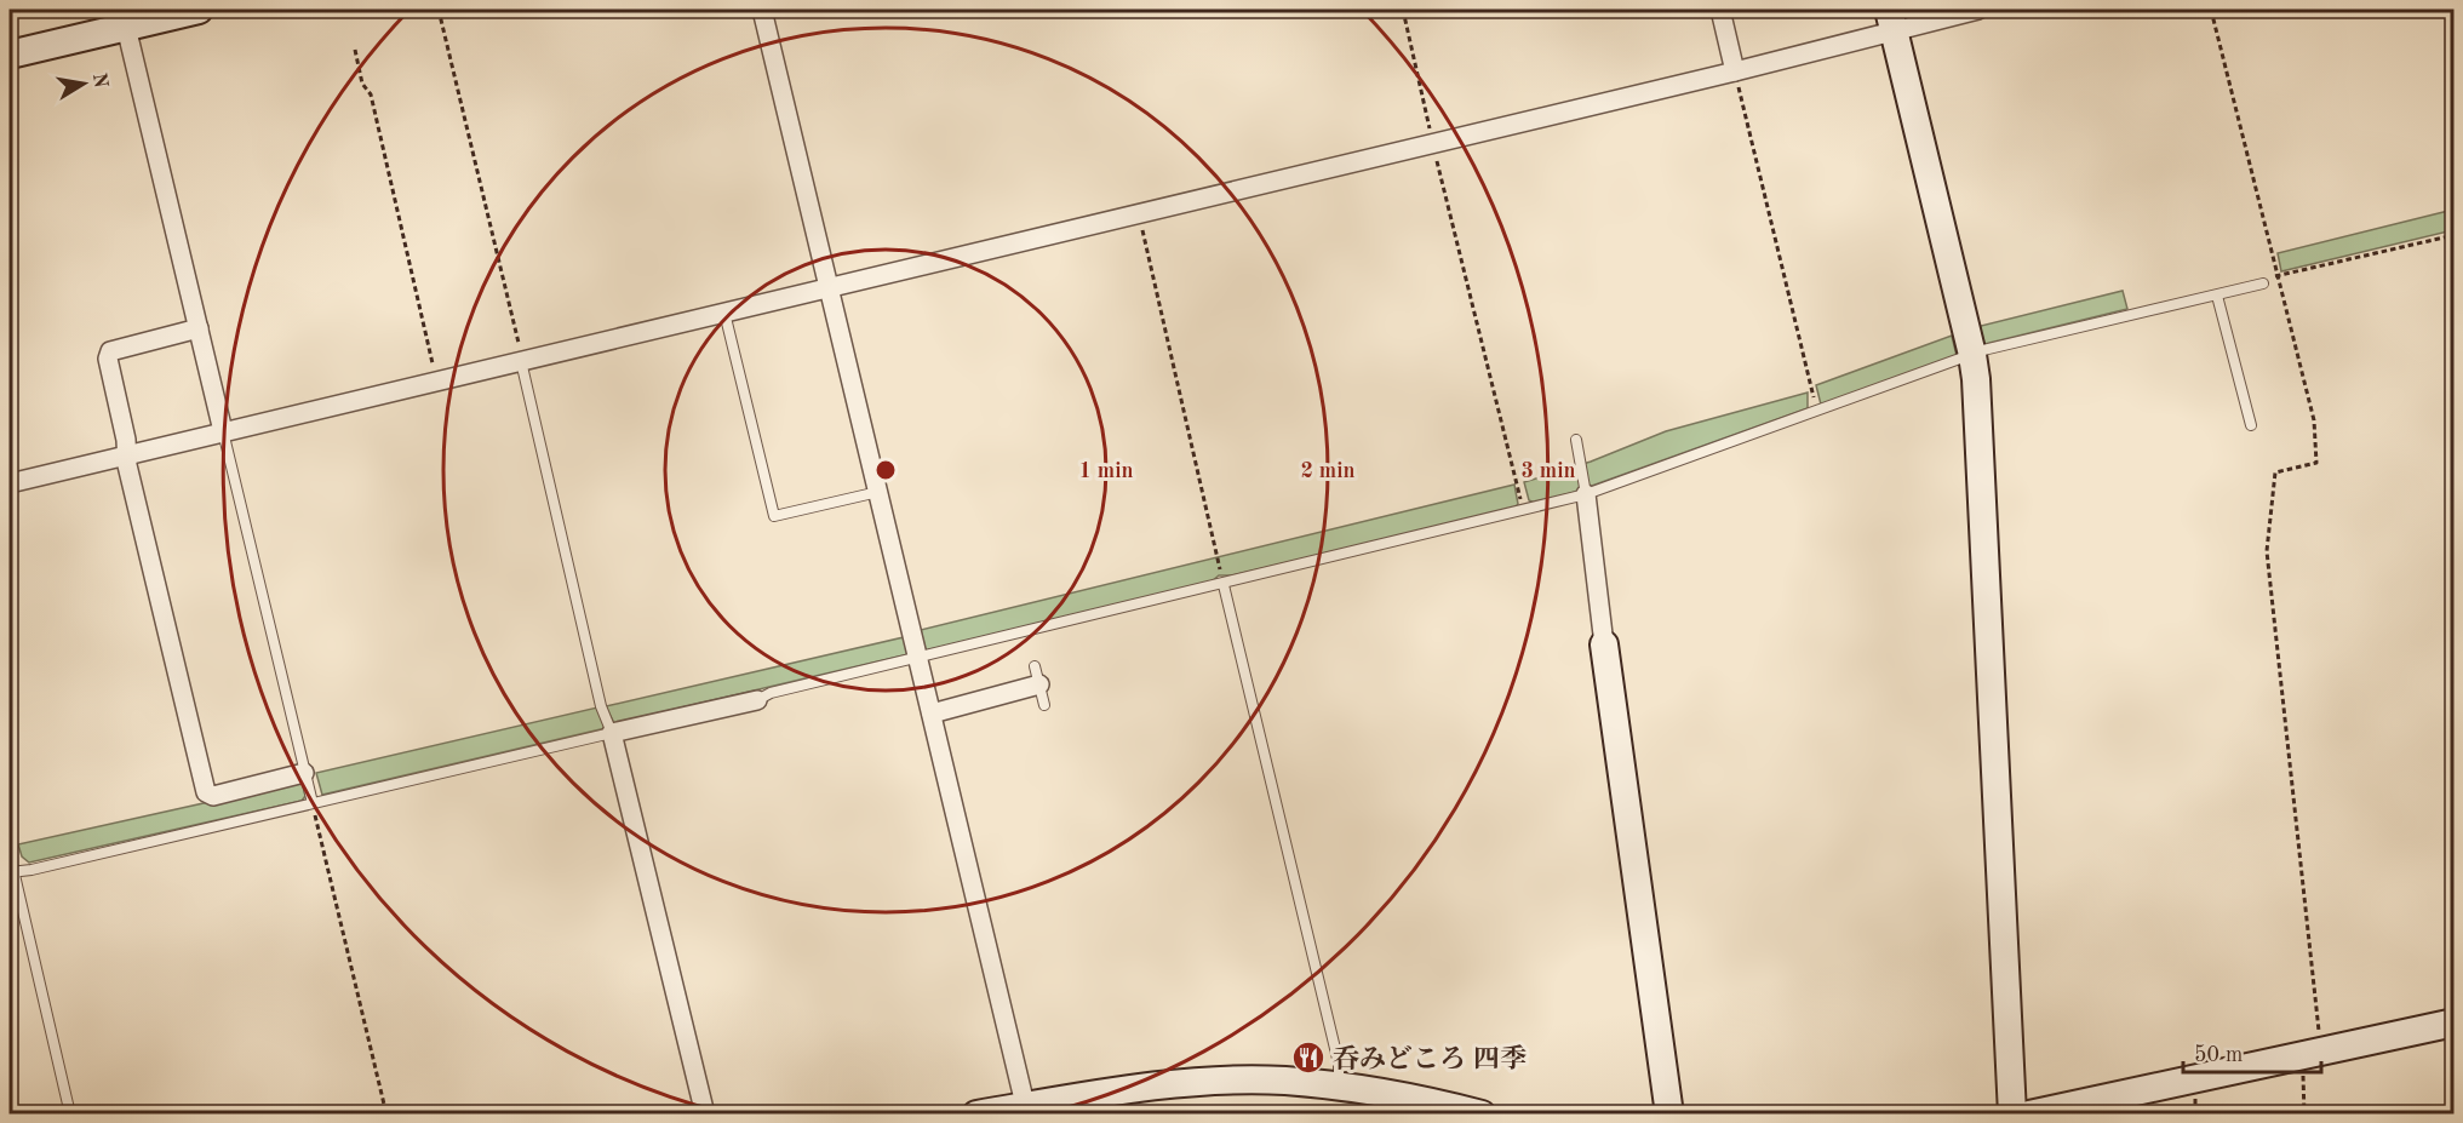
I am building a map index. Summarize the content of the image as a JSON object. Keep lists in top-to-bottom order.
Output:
{
  "places": {
    "restaurant": ["呑みどころ 四季"]
  },
  "scale_bar": "50 m",
  "north": "right",
  "rings": ["1 min", "2 min", "3 min"]
}
